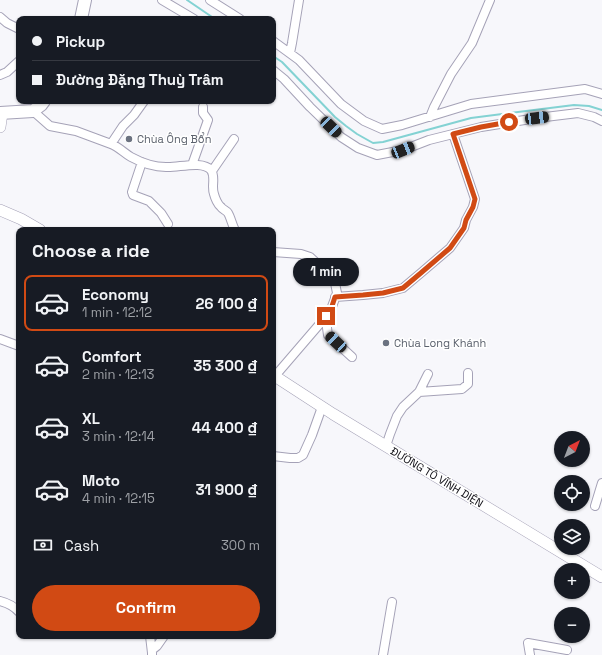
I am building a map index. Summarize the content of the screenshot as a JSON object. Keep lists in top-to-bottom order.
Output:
{
  "streets": {
    "main road": ["ĐƯỜNG TÔ VĨNH DIỆN"]
  },
  "places": ["Chùa Ông Bổn", "Chùa Long Khánh"],
  "north": "top right",
  "page": {
    "banner": ["Pickup", "Đường Đặng Thuỳ Trâm"],
    "heading": "Choose a ride",
    "bubble": "1 min",
    "list": [
      {
        "name": "Economy",
        "note": "1 min · 12:12",
        "value": "26 100 ₫"
      },
      {
        "name": "Comfort",
        "note": "2 min · 12:13",
        "value": "35 300 ₫"
      },
      {
        "name": "XL",
        "note": "3 min · 12:14",
        "value": "44 400 ₫"
      },
      {
        "name": "Moto",
        "note": "4 min · 12:15",
        "value": "31 900 ₫"
      }
    ],
    "map_buttons": ["+", "−"],
    "pay": ["Cash", "300 m"],
    "buttons": "Confirm"
  }
}
